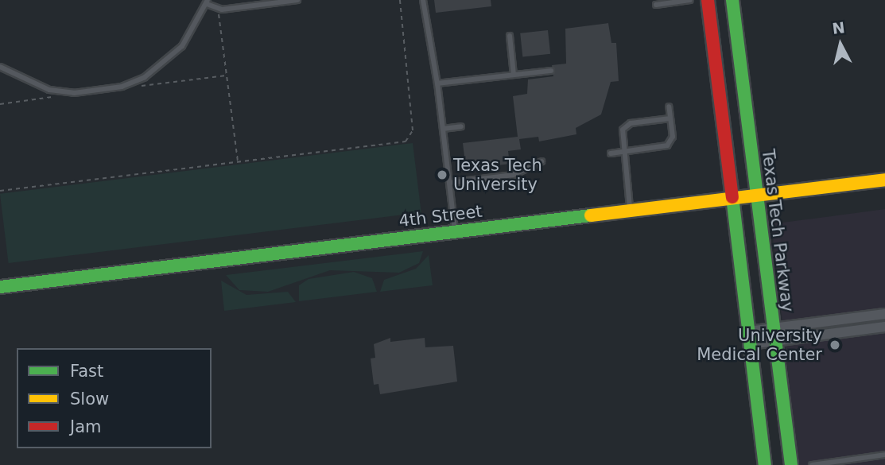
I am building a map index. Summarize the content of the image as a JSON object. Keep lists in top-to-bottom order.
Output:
{
  "streets": {
    "main road": ["4th Street", "Texas Tech Parkway"]
  },
  "crossings": [
    ["4th Street", "Texas Tech Parkway"]
  ],
  "places": ["Texas Tech University", "University Medical Center"],
  "legend": ["Fast", "Slow", "Jam"],
  "north": "top"
}
